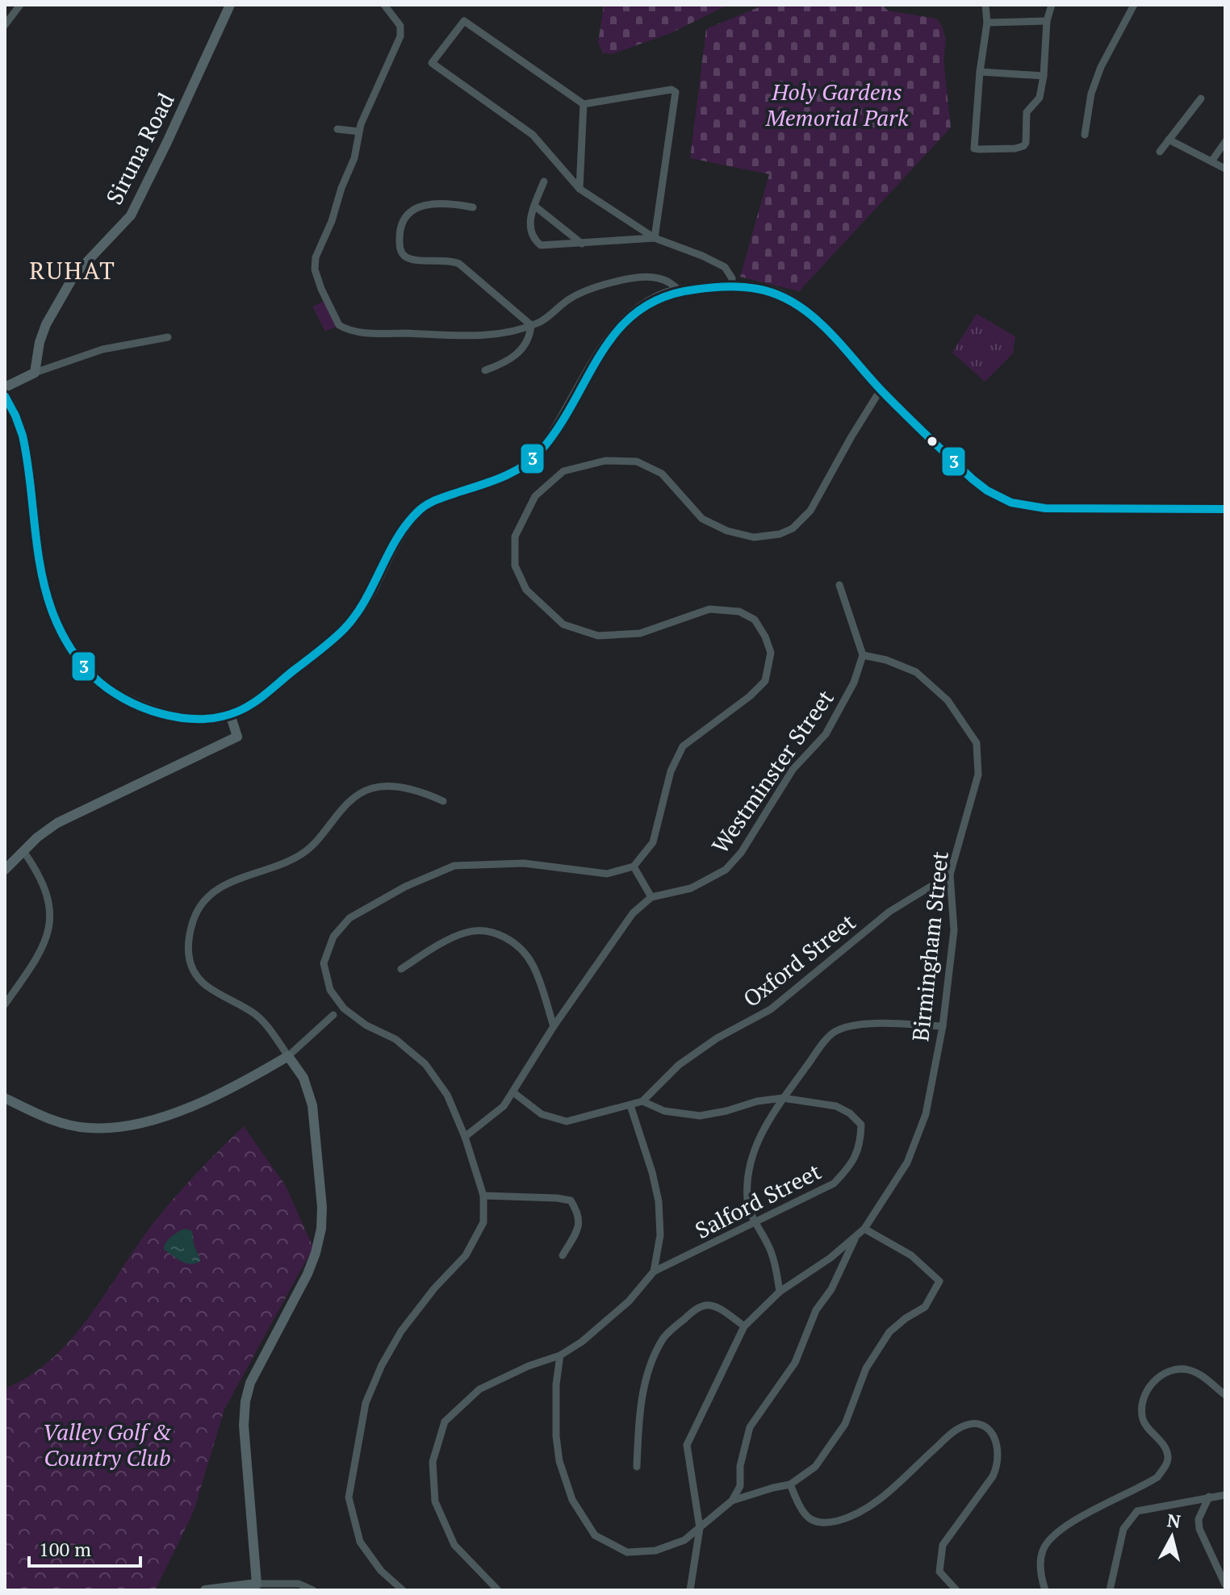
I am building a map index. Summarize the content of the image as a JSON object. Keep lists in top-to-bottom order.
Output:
{
  "streets": {
    "street": [
      "Siruna Road",
      "Westminster Street",
      "Birmingham Street",
      "Oxford Street",
      "Salford Street"
    ]
  },
  "crossings": [
    ["Westminster Street", "Birmingham Street"],
    ["Birmingham Street", "Oxford Street"],
    ["Oxford Street", "Salford Street"]
  ],
  "districts": ["RUHAT"],
  "parks": ["Holy Gardens Memorial Park", "Valley Golf & Country Club"],
  "lines": ["transit line 3"],
  "scale_bar": "100 m",
  "north": "top"
}
